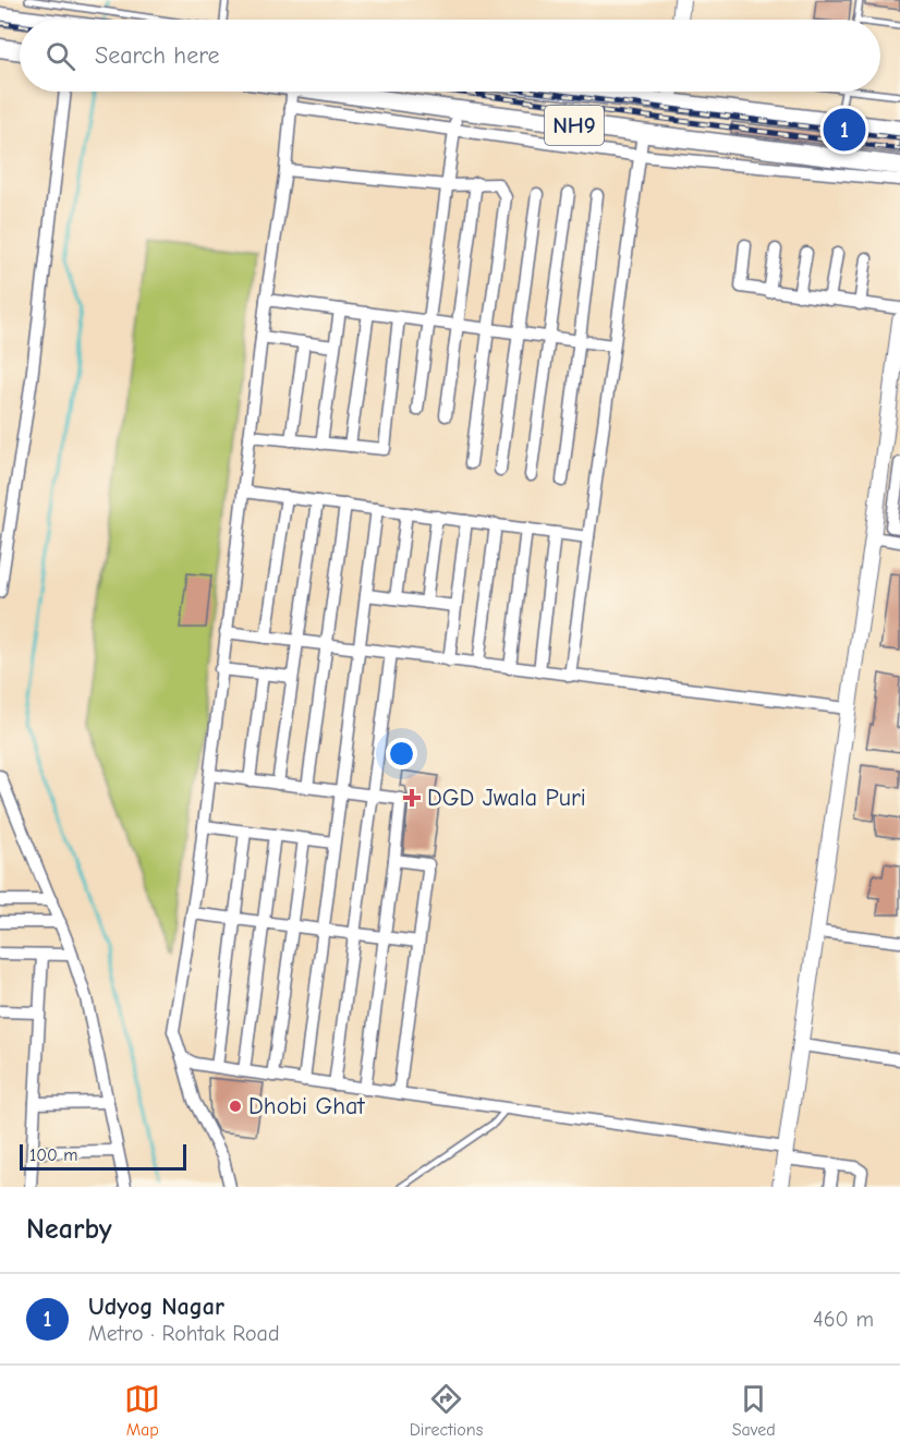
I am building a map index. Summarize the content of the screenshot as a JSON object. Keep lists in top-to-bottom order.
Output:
{
  "streets": {
    "highway": ["NH9"]
  },
  "places": {
    "health": ["DGD Jwala Puri"],
    "other": ["Dhobi Ghat"]
  },
  "scale_bar": "100 m",
  "page": {
    "search": "Search here",
    "pins": "1",
    "scale": "100 m",
    "heading": "Nearby",
    "list": [
      {
        "mark": "1",
        "name": "Udyog Nagar",
        "note": "Metro · Rohtak Road",
        "value": "460 m"
      }
    ],
    "nav": ["Map", "Directions", "Saved"]
  }
}
